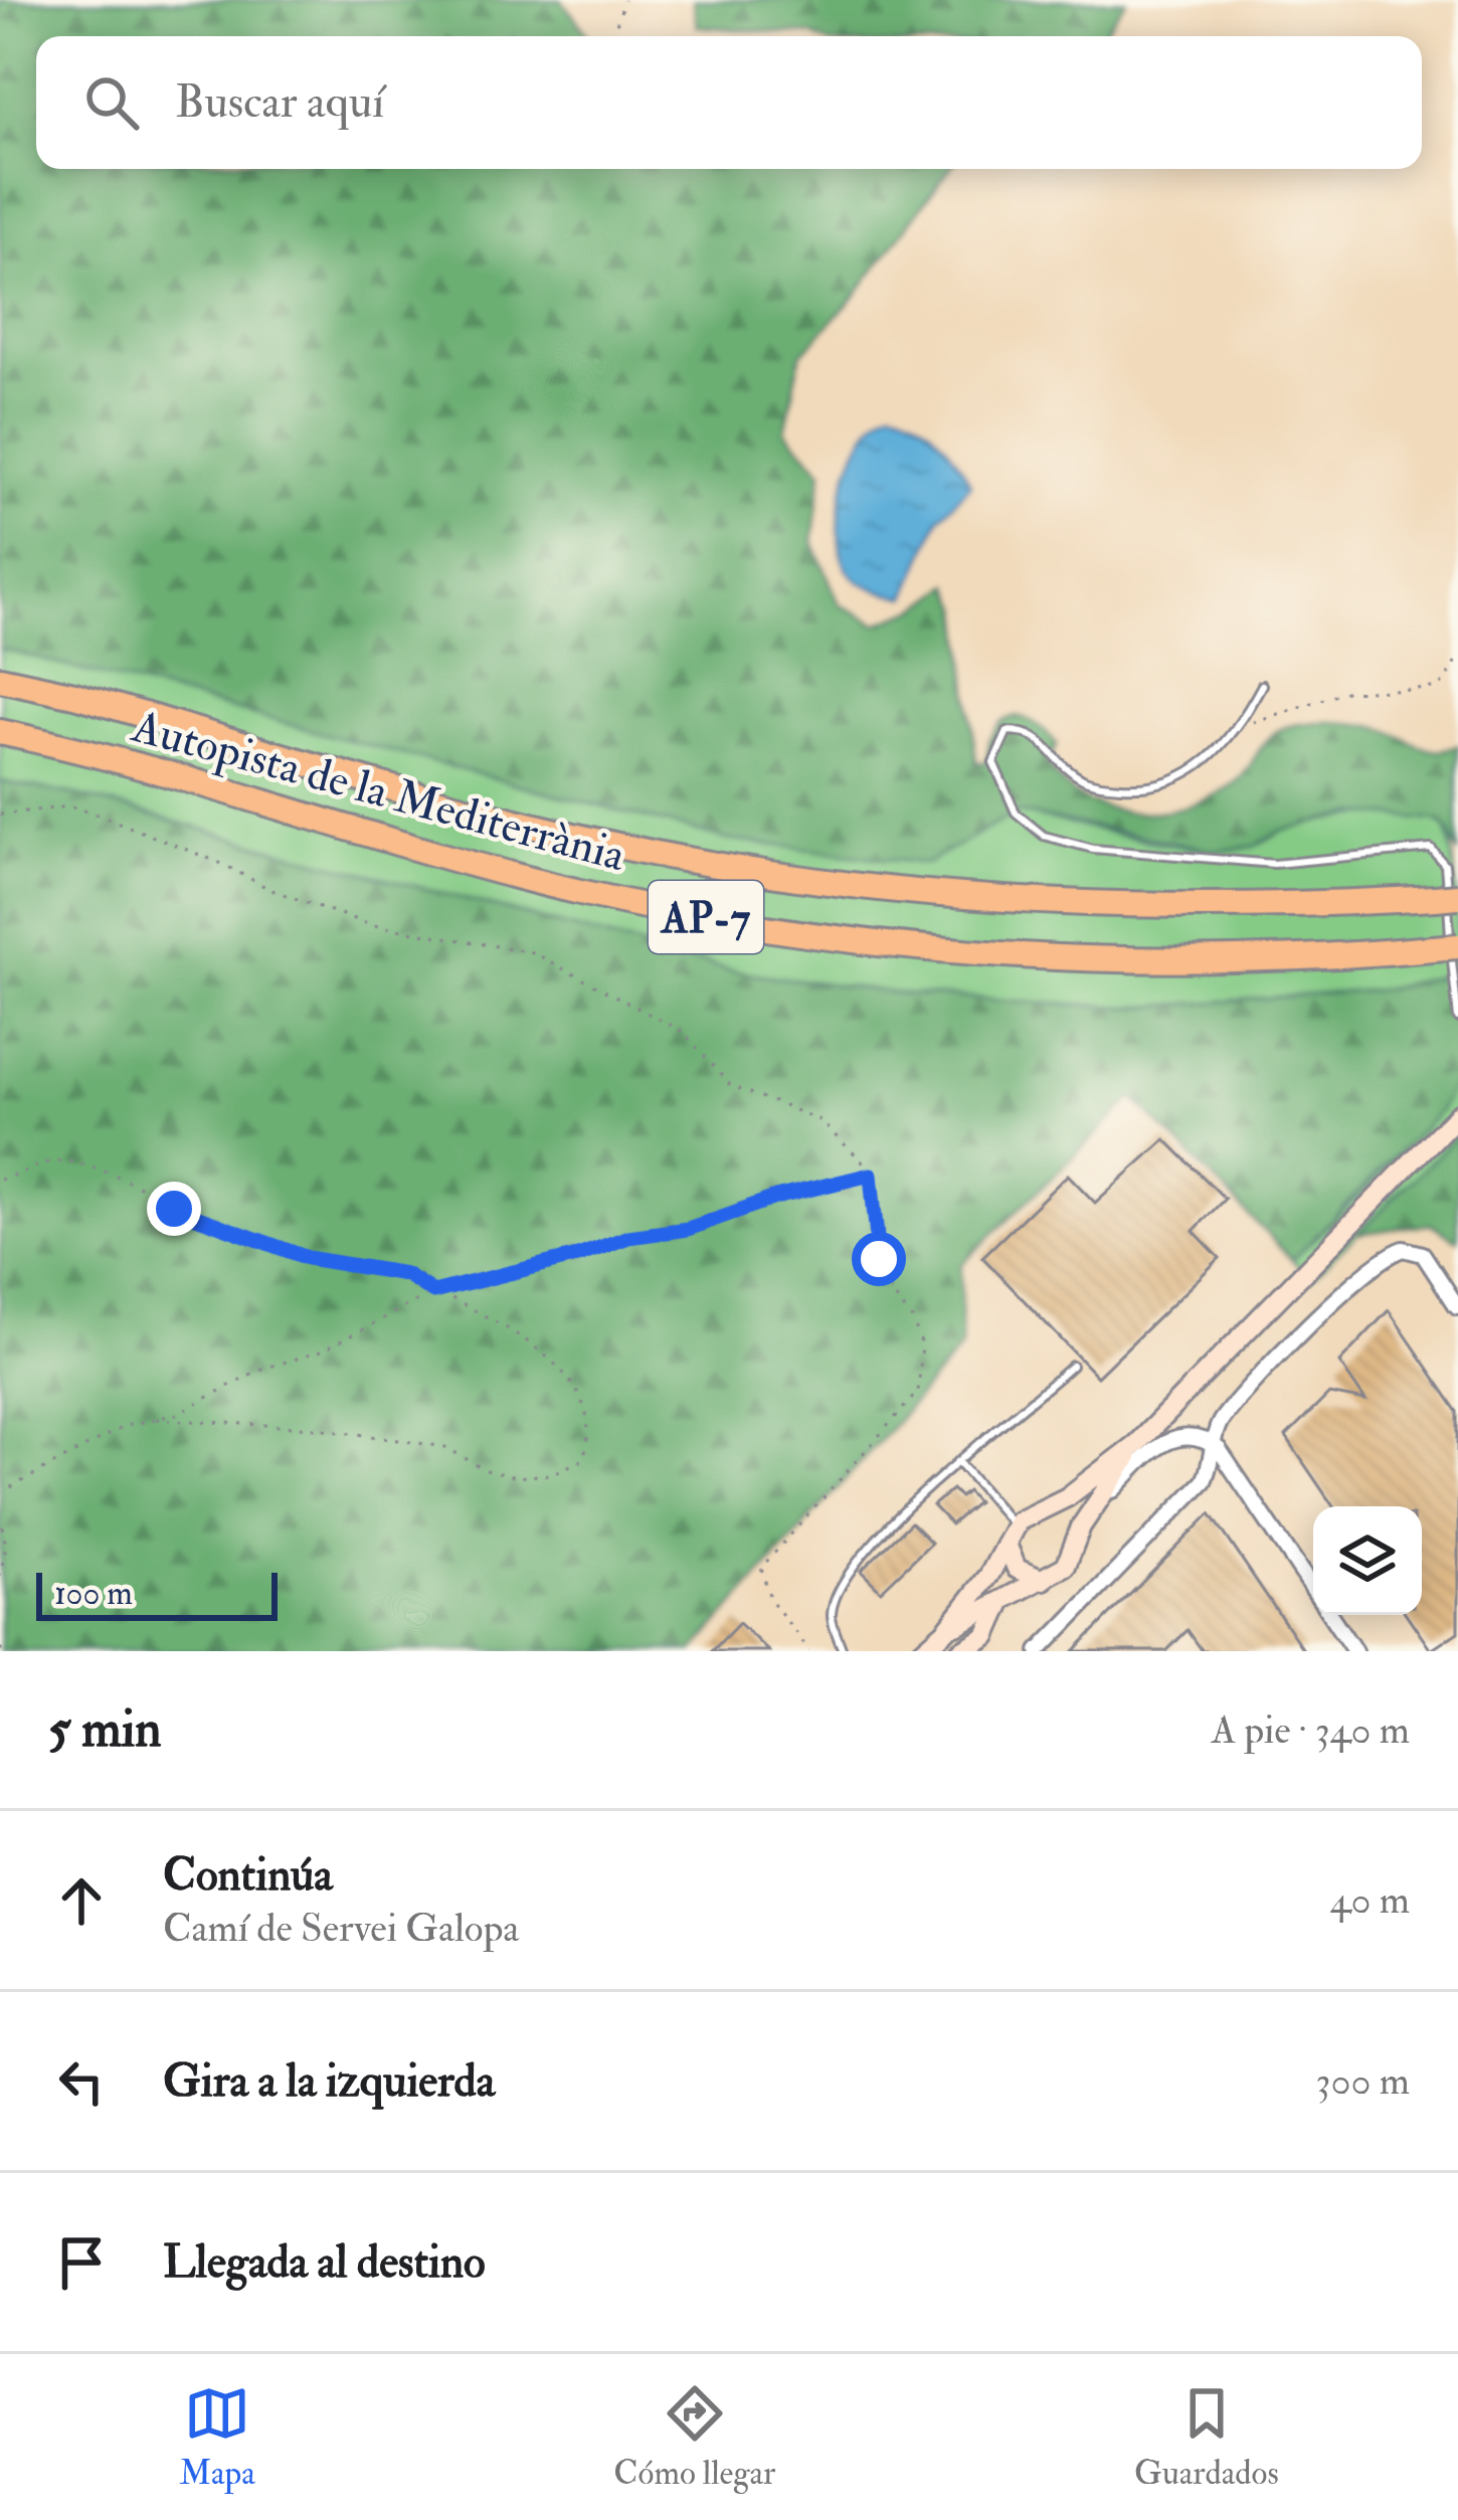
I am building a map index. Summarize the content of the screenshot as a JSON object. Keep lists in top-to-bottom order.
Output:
{
  "streets": {
    "highway": ["Autopista de la Mediterrània", "AP-7"]
  },
  "scale_bar": "100 m",
  "page": {
    "search": "Buscar aquí",
    "scale": "100 m",
    "heading": ["5 min", "A pie · 340 m"],
    "list": [
      ["Continúa", "Camí de Servei Galopa", "40 m"],
      ["Gira a la izquierda", "300 m"],
      "Llegada al destino"
    ],
    "nav": ["Mapa", "Cómo llegar", "Guardados"]
  }
}
